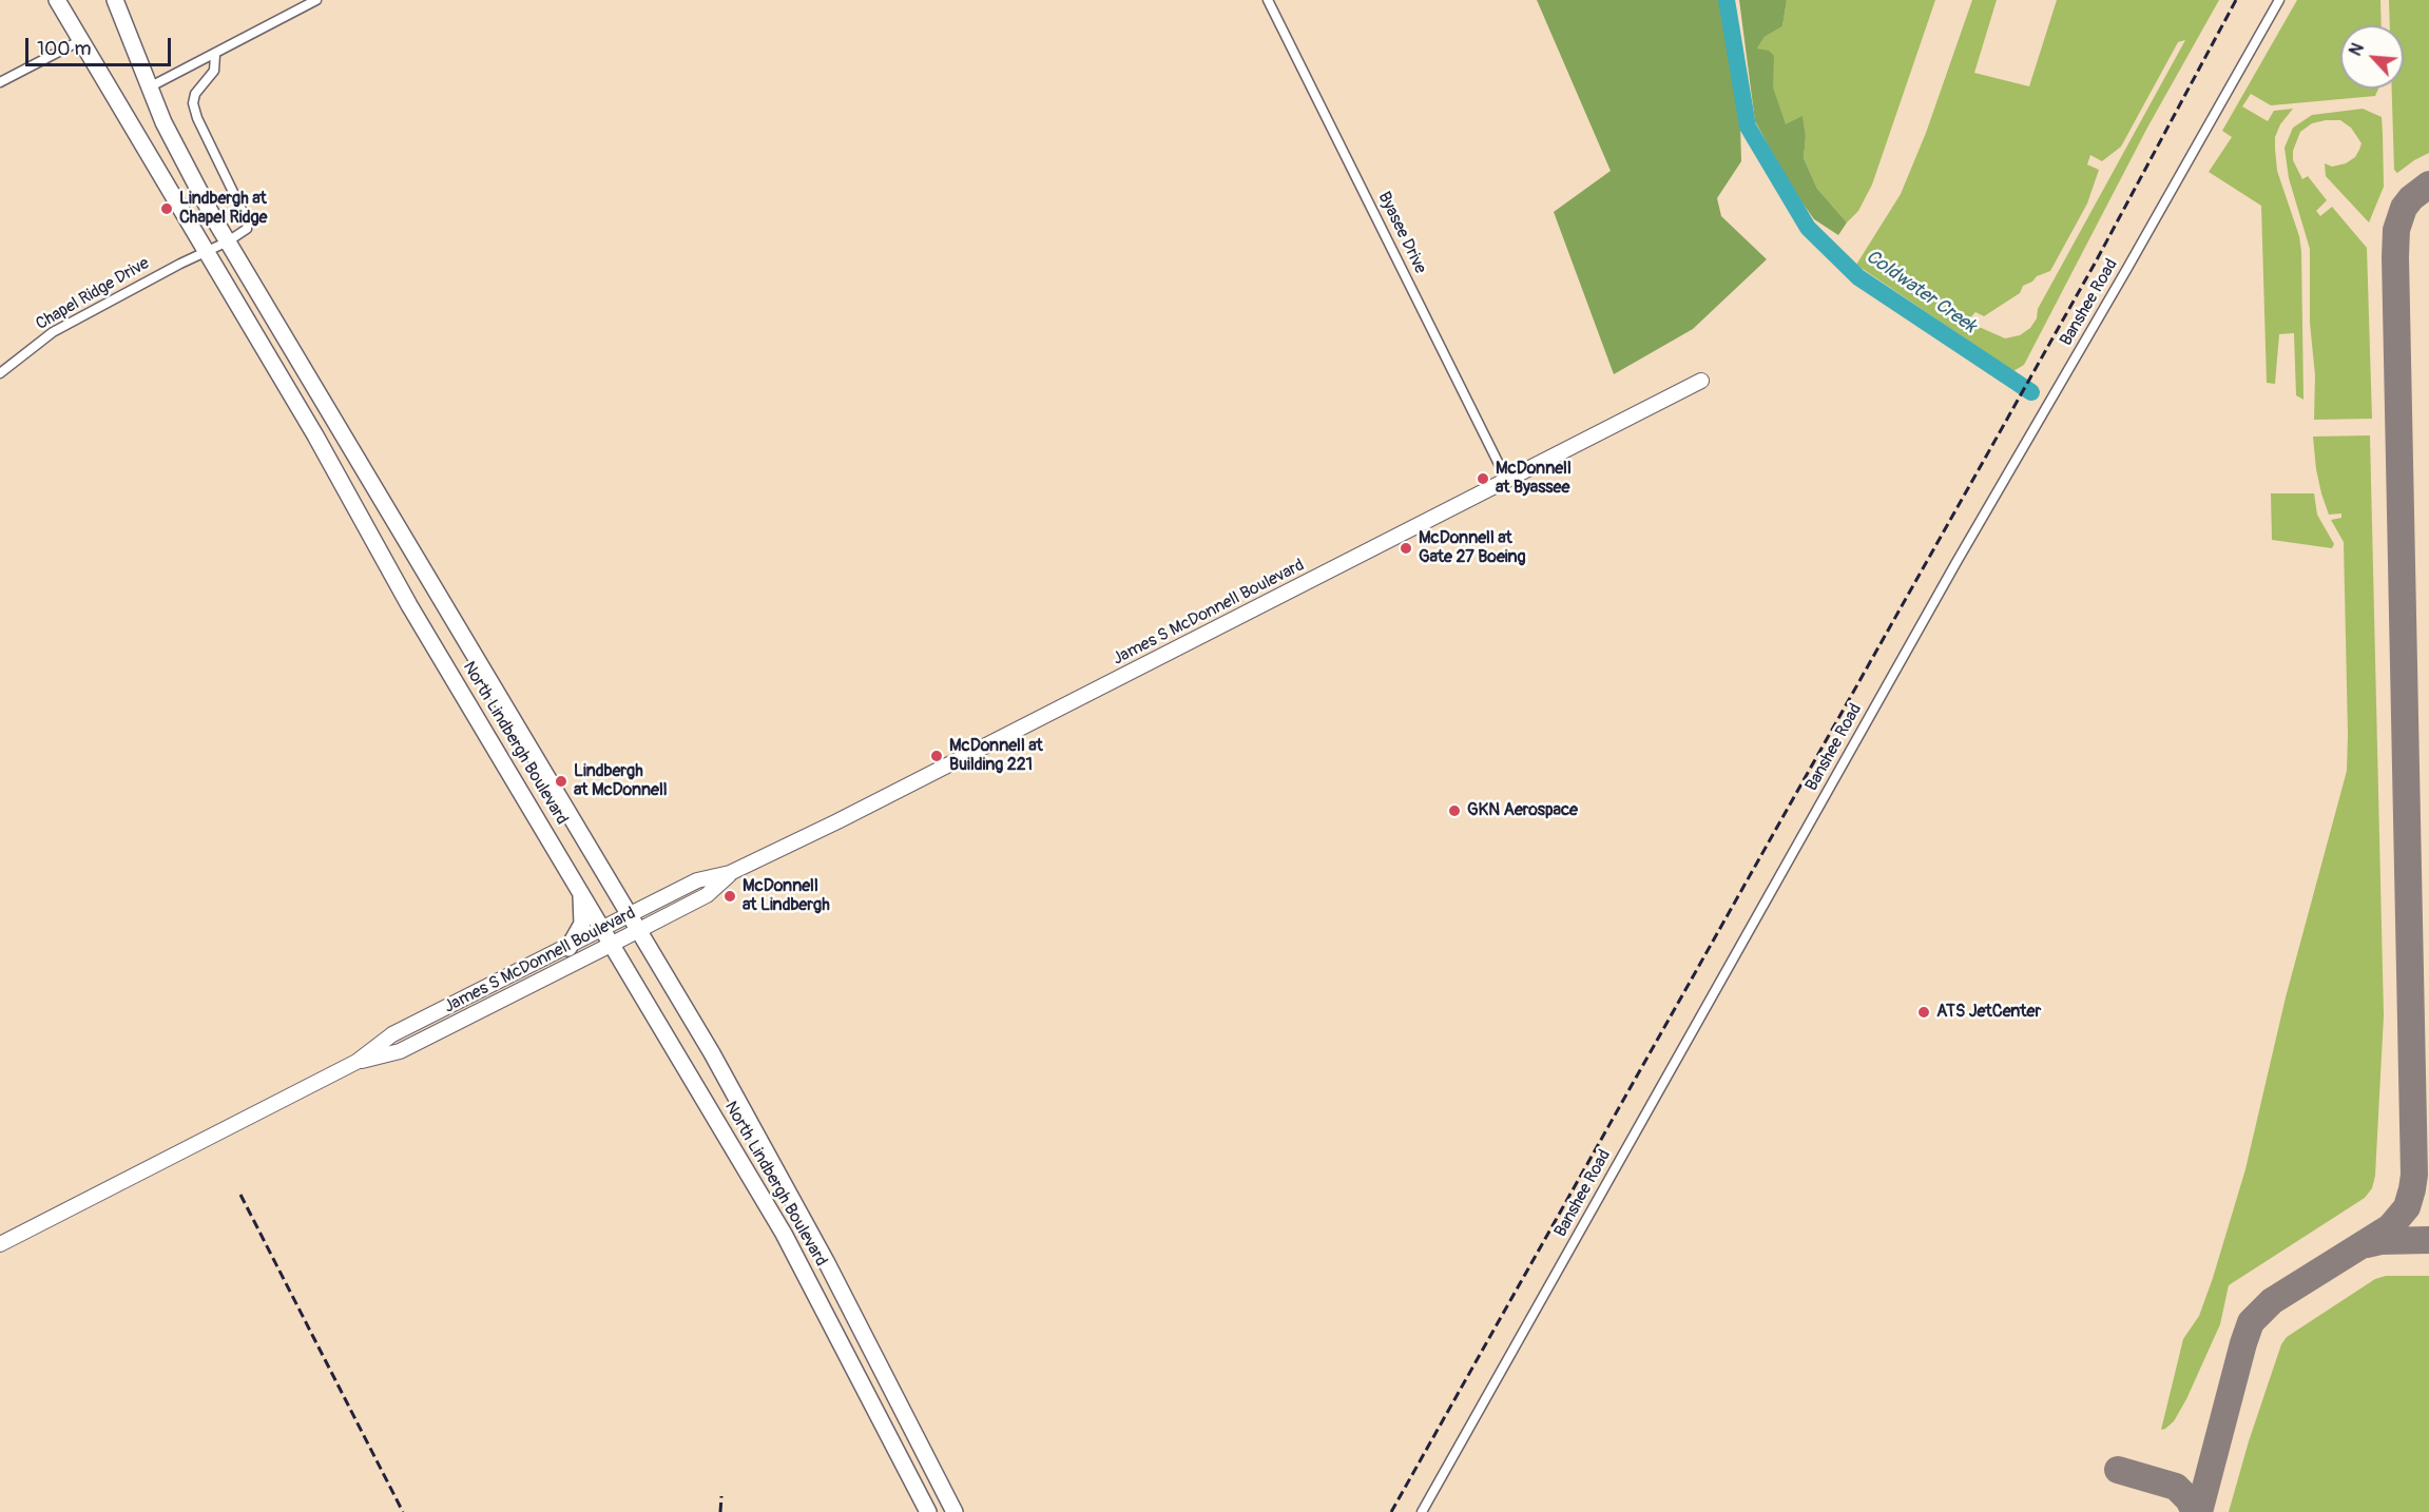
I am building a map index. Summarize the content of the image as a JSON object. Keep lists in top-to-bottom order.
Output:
{
  "streets": {
    "highway": ["North Lindbergh Boulevard"],
    "main road": ["James S McDonnell Boulevard"],
    "street": ["Byasee Drive", "Chapel Ridge Drive", "Banshee Road"]
  },
  "crossings": [
    ["Byasee Drive", "James S McDonnell Boulevard"],
    ["Chapel Ridge Drive", "North Lindbergh Boulevard"],
    ["James S McDonnell Boulevard", "North Lindbergh Boulevard"]
  ],
  "water": ["Coldwater Creek"],
  "places": [
    "Lindbergh at Chapel Ridge",
    "McDonnell at Byassee",
    "McDonnell at Gate 27 Boeing",
    "McDonnell at Building 221",
    "Lindbergh at McDonnell",
    "GKN Aerospace",
    "McDonnell at Lindbergh",
    "ATS JetCenter"
  ],
  "scale_bar": "100 m",
  "north": "top left"
}
